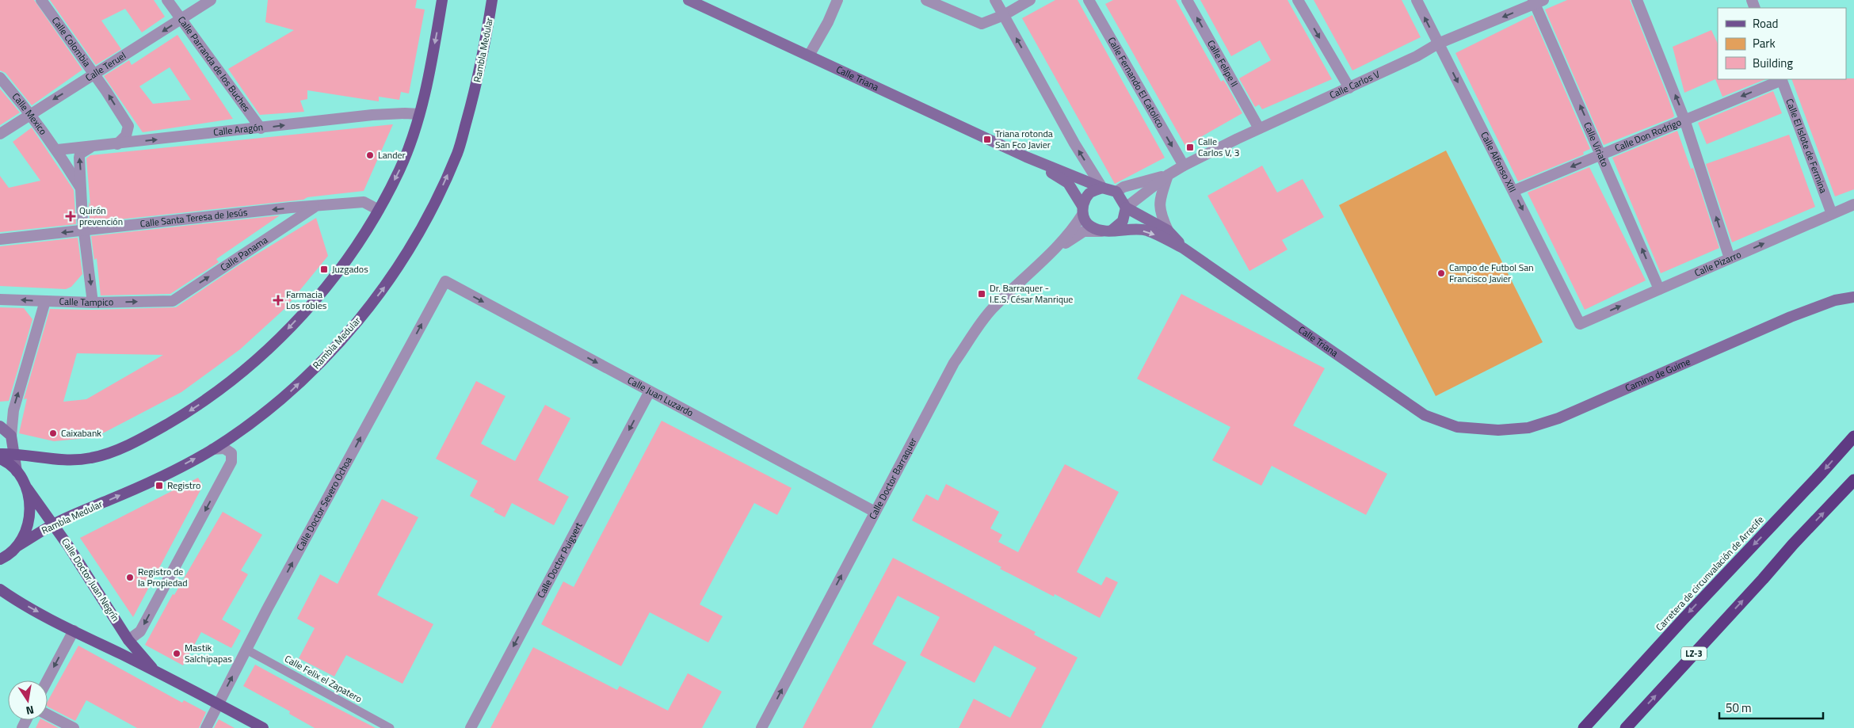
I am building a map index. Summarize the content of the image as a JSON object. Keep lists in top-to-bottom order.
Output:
{
  "streets": {
    "highway": ["Carretera de circunvalación de Arrecife", "LZ-3"],
    "main road": [
      "Rambla Medular",
      "Calle Triana",
      "Camino de Guime",
      "Calle Doctor Juan Negrín"
    ],
    "street": [
      "Calle Colombia",
      "Calle Parranda de los Buches",
      "Calle Felipe II",
      "Calle Teruel",
      "Calle Fernando El Catolico",
      "Calle Carlos V",
      "Calle Mexico",
      "Calle Aragón",
      "Calle Don Rodrigo",
      "Calle Viriato",
      "Calle El Islote de Fermina",
      "Calle Alfonso XIII",
      "Calle Santa Teresa de Jesús",
      "Calle Panama",
      "Calle Pizarro",
      "Calle Tampico",
      "Calle Juan Luzardo",
      "Calle Doctor Barraquer",
      "Calle Doctor Severo Ochoa",
      "Calle Doctor Puigvert",
      "Calle Felix el Zapatero"
    ]
  },
  "crossings": [
    ["Calle Colombia", "Calle Teruel"],
    ["Calle Colombia", "Calle Aragón"],
    ["Rambla Medular", "Calle Doctor Juan Negrín"],
    ["Calle Parranda de los Buches", "Calle Teruel"],
    ["Calle Parranda de los Buches", "Calle Aragón"],
    ["Calle Felipe II", "Calle Carlos V"],
    ["Calle Teruel", "Calle Mexico"],
    ["Calle Triana", "Calle Carlos V"],
    ["Calle Triana", "Camino de Guime"],
    ["Calle Triana", "Calle Doctor Barraquer"],
    ["Calle Fernando El Catolico", "Calle Carlos V"],
    ["Calle Carlos V", "Calle Viriato"],
    ["Calle Carlos V", "Calle Alfonso XIII"],
    ["Calle Carlos V", "Calle Doctor Barraquer"],
    ["Calle Mexico", "Calle Aragón"],
    ["Calle Don Rodrigo", "Calle Viriato"],
    ["Calle Don Rodrigo", "Calle El Islote de Fermina"],
    ["Calle Don Rodrigo", "Calle Alfonso XIII"],
    ["Calle Viriato", "Calle Pizarro"],
    ["Calle El Islote de Fermina", "Calle Pizarro"],
    ["Calle Alfonso XIII", "Calle Pizarro"],
    ["Calle Santa Teresa de Jesús", "Calle Panama"],
    ["Calle Panama", "Calle Tampico"],
    ["Calle Juan Luzardo", "Calle Doctor Barraquer"],
    ["Calle Juan Luzardo", "Calle Doctor Severo Ochoa"],
    ["Calle Juan Luzardo", "Calle Doctor Puigvert"],
    ["Calle Doctor Severo Ochoa", "Calle Doctor Juan Negrín"],
    ["Calle Doctor Severo Ochoa", "Calle Felix el Zapatero"]
  ],
  "one_way": [
    "Calle Colombia",
    "Calle Teruel",
    "Calle Aragón",
    "Calle Don Rodrigo",
    "Calle Santa Teresa de Jesús",
    "Calle Panama",
    "Calle Pizarro",
    "Calle Juan Luzardo",
    "Calle Doctor Barraquer",
    "Calle Doctor Severo Ochoa",
    "Calle Doctor Puigvert"
  ],
  "places": {
    "transit": [
      "Triana rotonda San Fco Javier",
      "Calle Carlos V, 3",
      "Juzgados",
      "Dr. Barraquer - I.E.S. César Manrique",
      "Registro"
    ],
    "other": [
      "Lander",
      "Campo de Futbol San Francisco Javier",
      "Caixabank",
      "Registro de la Propiedad",
      "Mastik Salchipapas"
    ],
    "health": ["Quirón prevención", "Farmacia Los robles"]
  },
  "legend": ["Road", "Park", "Building"],
  "scale_bar": "50 m",
  "north": "bottom"
}
